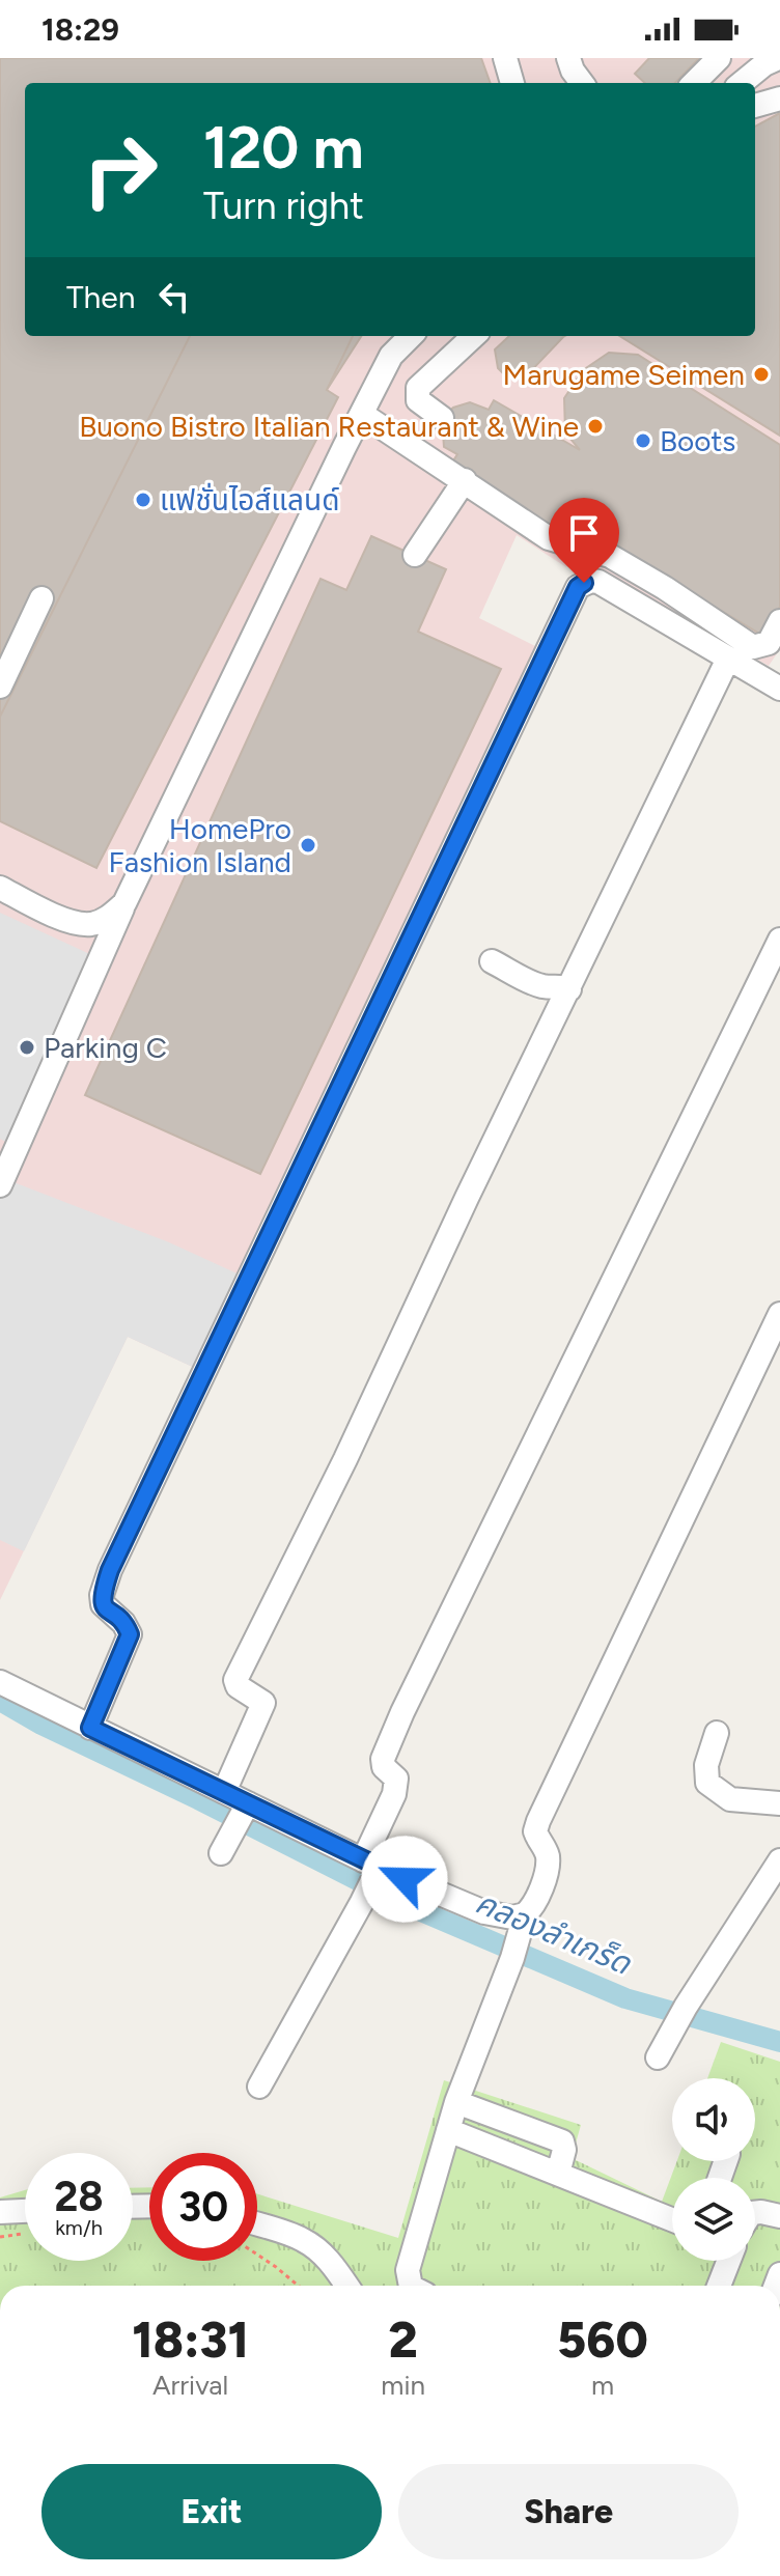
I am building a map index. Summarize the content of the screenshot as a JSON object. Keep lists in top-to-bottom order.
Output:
{
  "water": ["คลองลำเกร็ด"],
  "places": [
    "Marugame Seimen",
    "Buono Bistro Italian Restaurant & Wine",
    "Boots",
    "แฟชั่นไอส์แลนด์",
    "HomePro Fashion Island",
    "Parking C"
  ],
  "page": {
    "status": "18:29",
    "turn": ["120 m", "Turn right"],
    "then": "Then",
    "speed": "28 km/h",
    "limit": "30",
    "eta": [
      "18:31",
      "Arrival",
      "2",
      "min",
      "560",
      "m"
    ],
    "buttons": ["Exit", "Share"]
  }
}
